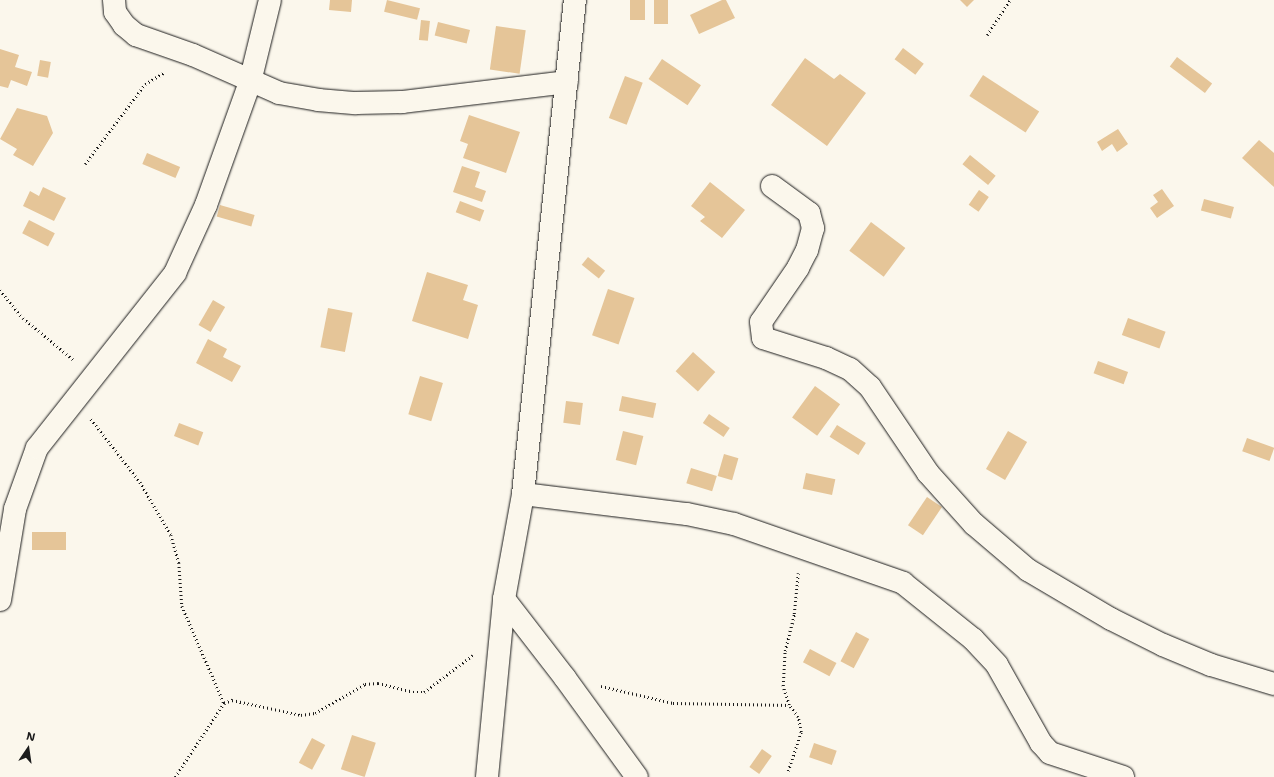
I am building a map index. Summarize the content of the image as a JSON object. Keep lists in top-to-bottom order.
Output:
{
  "north": "top"
}
